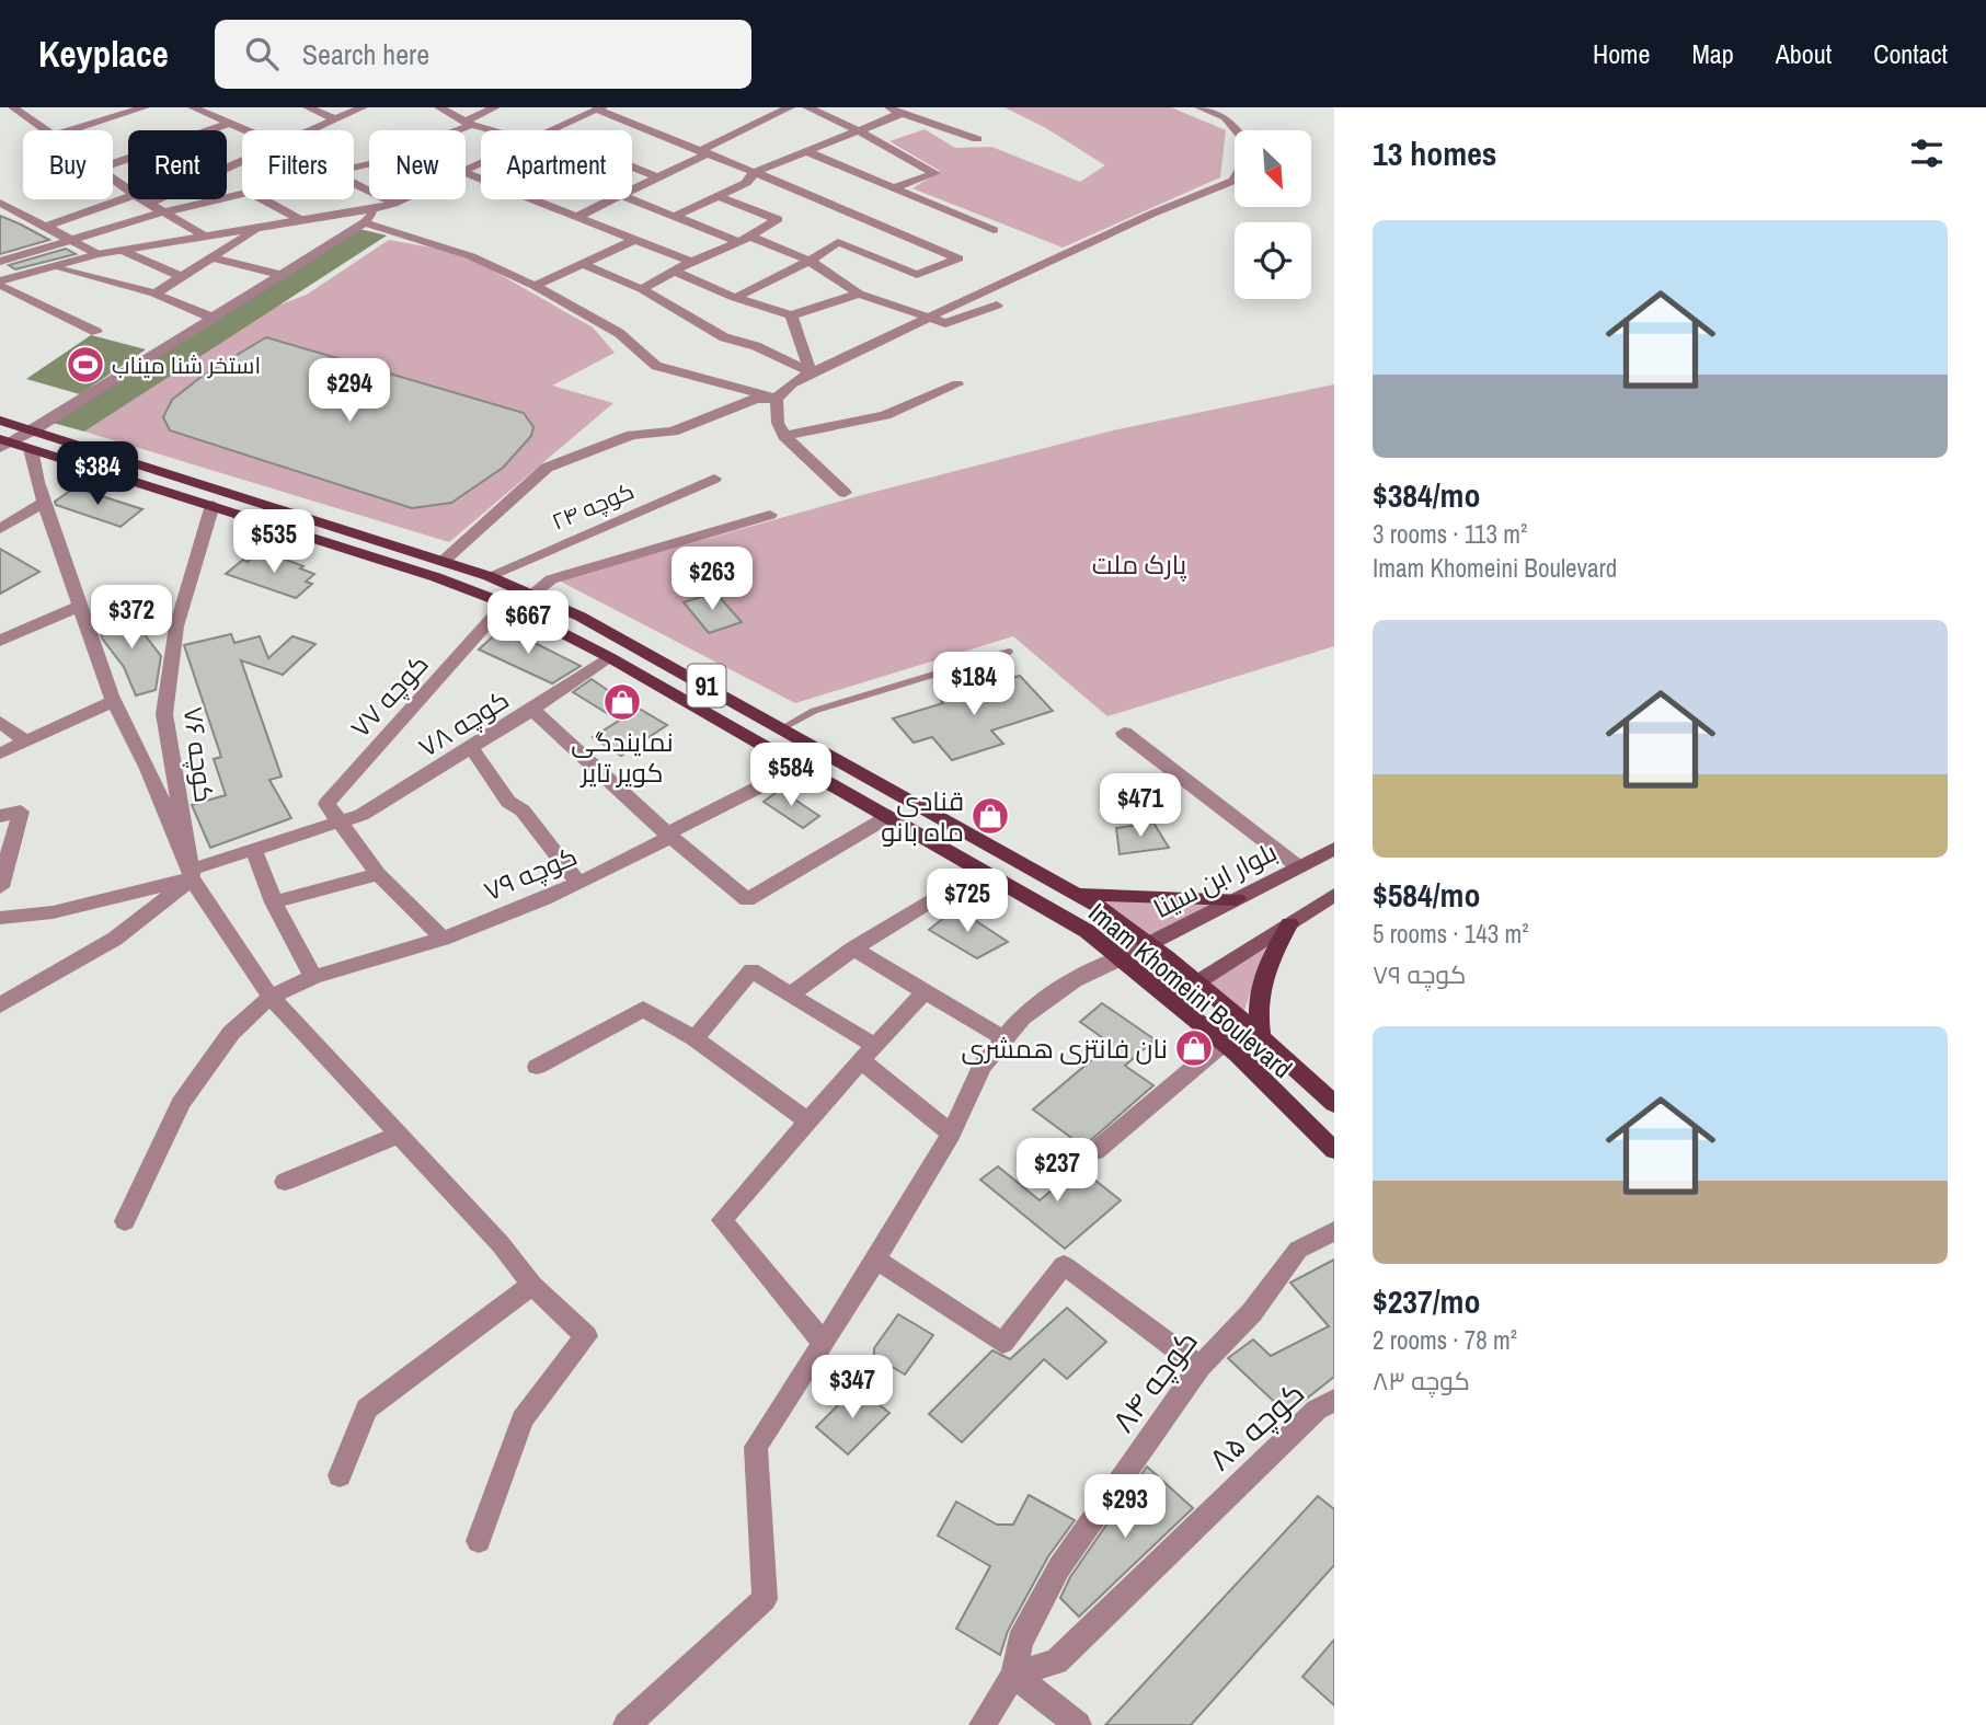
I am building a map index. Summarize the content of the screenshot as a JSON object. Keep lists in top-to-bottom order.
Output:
{
  "streets": {
    "main road": ["91", "بلوار ابن سینا", "Imam Khomeini Boulevard"],
    "street": [
      "کوچه ۲۴",
      "کوچه ۷۷",
      "کوچه ۷۸",
      "کوچه ۷۶",
      "کوچه ۷۹",
      "کوچه ۸۴",
      "کوچه ۸۵"
    ]
  },
  "crossings": [
    ["کوچه ۲۴", "Imam Khomeini Boulevard"],
    ["کوچه ۷۷", "کوچه ۷۸"],
    ["کوچه ۷۷", "Imam Khomeini Boulevard"],
    ["کوچه ۷۸", "کوچه ۷۶"],
    ["کوچه ۷۸", "Imam Khomeini Boulevard"],
    ["کوچه ۷۶", "Imam Khomeini Boulevard"],
    ["کوچه ۷۹", "Imam Khomeini Boulevard"],
    ["بلوار ابن سینا", "Imam Khomeini Boulevard"],
    ["کوچه ۸۴", "کوچه ۸۵"]
  ],
  "parks": ["پارک ملت"],
  "places": {
    "sports": ["استخر شنا میناب"],
    "shop": ["نمایندگی کویر تایر", "قنادی ماه بانو", "نان فانتزی همشری"]
  },
  "north": "bottom right",
  "page": {
    "header": "Keyplace",
    "search": "Search here",
    "nav": [
      "Home",
      "Map",
      "About",
      "Contact"
    ],
    "heading": "13 homes",
    "chip": [
      "Buy",
      "Rent",
      "Filters",
      "New",
      "Apartment"
    ],
    "list": [
      {
        "name": "$384/mo",
        "note": "3 rooms · 113 m² · Imam Khomeini Boulevard"
      },
      {
        "name": "$584/mo",
        "note": "5 rooms · 143 m² · کوچه ۷۹"
      },
      {
        "name": "$237/mo",
        "note": "2 rooms · 78 m² · کوچه ۸۳"
      }
    ],
    "price": [
      "$294",
      "$384",
      "$535",
      "$263",
      "$372",
      "$667",
      "$184",
      "$584",
      "$471",
      "$725",
      "$237",
      "$347",
      "$293"
    ]
  }
}
